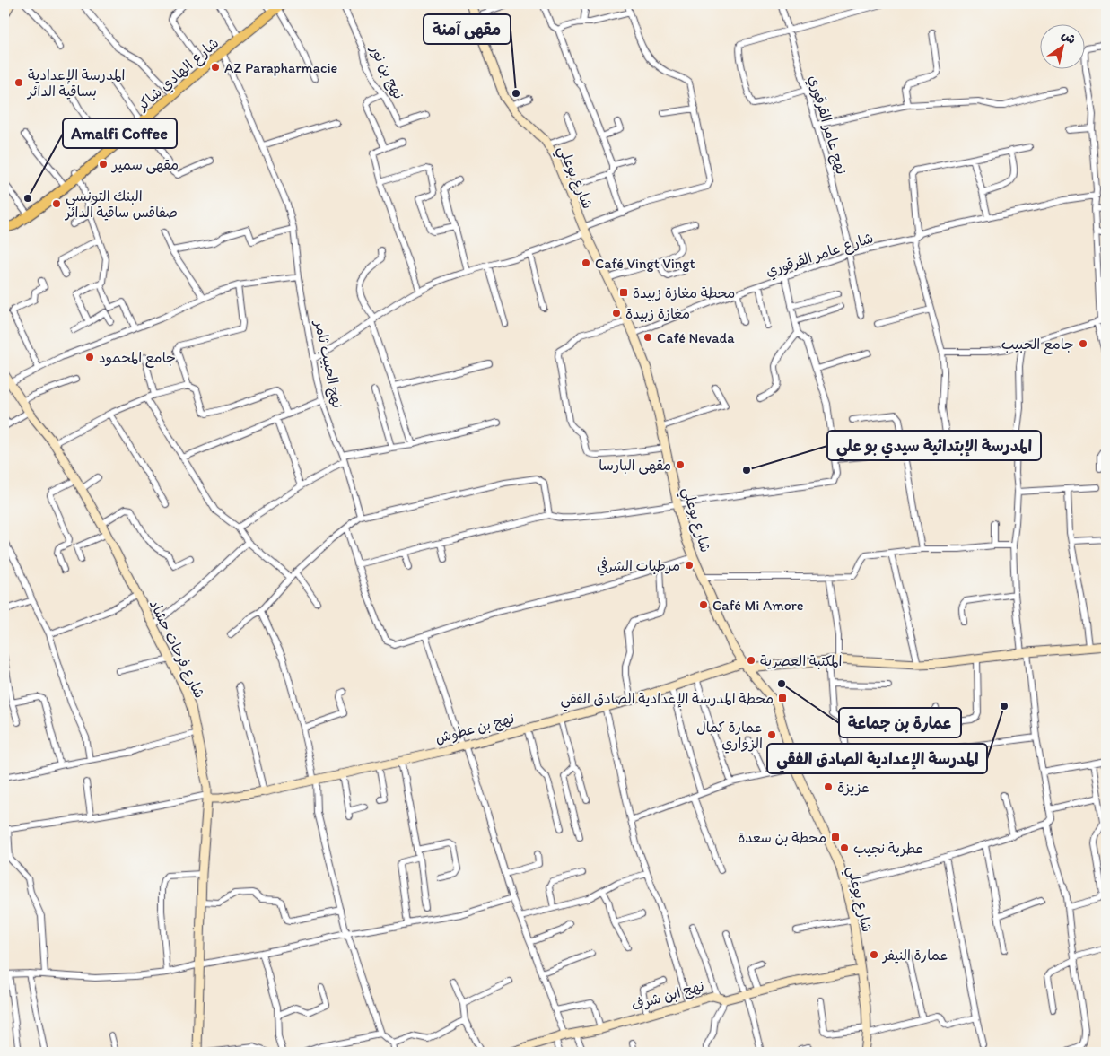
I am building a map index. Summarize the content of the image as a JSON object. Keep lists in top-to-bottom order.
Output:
{
  "streets": {
    "main road": ["شارع الهادي شاكر"],
    "street": [
      "نهج بن نور",
      "نهج عامر القرقوري",
      "شارع بوعلي",
      "شارع عامر القرقوري",
      "نهج الحبيب ثامر",
      "شارع فرحات حشاد",
      "نهج بن عطوش",
      "نهج ابن شرف"
    ]
  },
  "crossings": [
    ["شارع الهادي شاكر", "نهج الحبيب ثامر"],
    ["نهج عامر القرقوري", "شارع عامر القرقوري"],
    ["شارع بوعلي", "شارع عامر القرقوري"],
    ["شارع بوعلي", "نهج بن عطوش"],
    ["شارع بوعلي", "نهج ابن شرف"],
    ["شارع فرحات حشاد", "نهج بن عطوش"]
  ],
  "places": {
    "other": [
      "AZ Parapharmacie",
      "المدرسة الإعدادية بساقية الدائر",
      "مقهى آمنة",
      "مقهى سمير",
      "Amalfi Coffee",
      "البنك التونسي صفاقس ساقية الدائر",
      "Café Vingt Vingt",
      "مغازة زبيدة",
      "Café Nevada",
      "جامع الحبيب",
      "جامع المحمود",
      "مقهى البارسا",
      "المدرسة الإبتدائية سيدي بو علي",
      "مرطبات الشرفي",
      "Café Mi Amore",
      "المكتبة العصرية",
      "عمارة بن جماعة",
      "المدرسة الإعدادية الصادق الفقي",
      "عمارة كمال الزواري",
      "عزيزة",
      "عطرية نجيب",
      "عمارة النيفر"
    ],
    "transit": ["محطة مغازة زبيدة", "محطة المدرسة الإعدادية الصادق الفقي", "محطة بن سعدة"]
  },
  "north": "top right"
}
